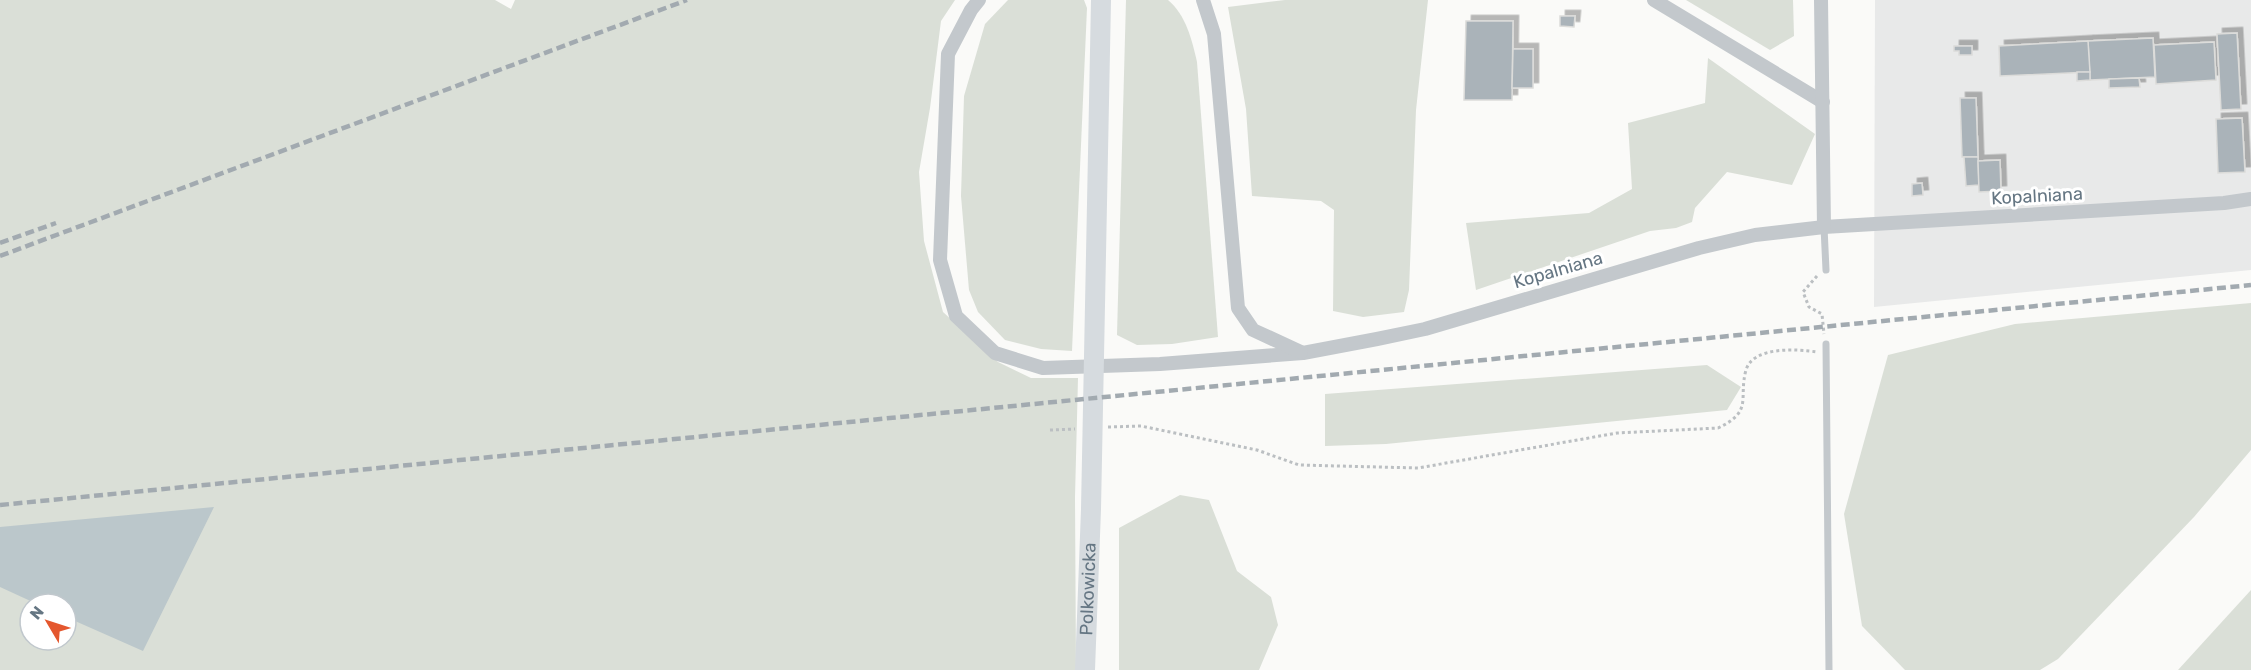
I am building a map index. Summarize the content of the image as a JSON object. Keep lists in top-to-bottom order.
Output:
{
  "streets": {
    "main road": ["Polkowicka"],
    "street": ["Kopalniana"]
  },
  "north": "top left"
}
